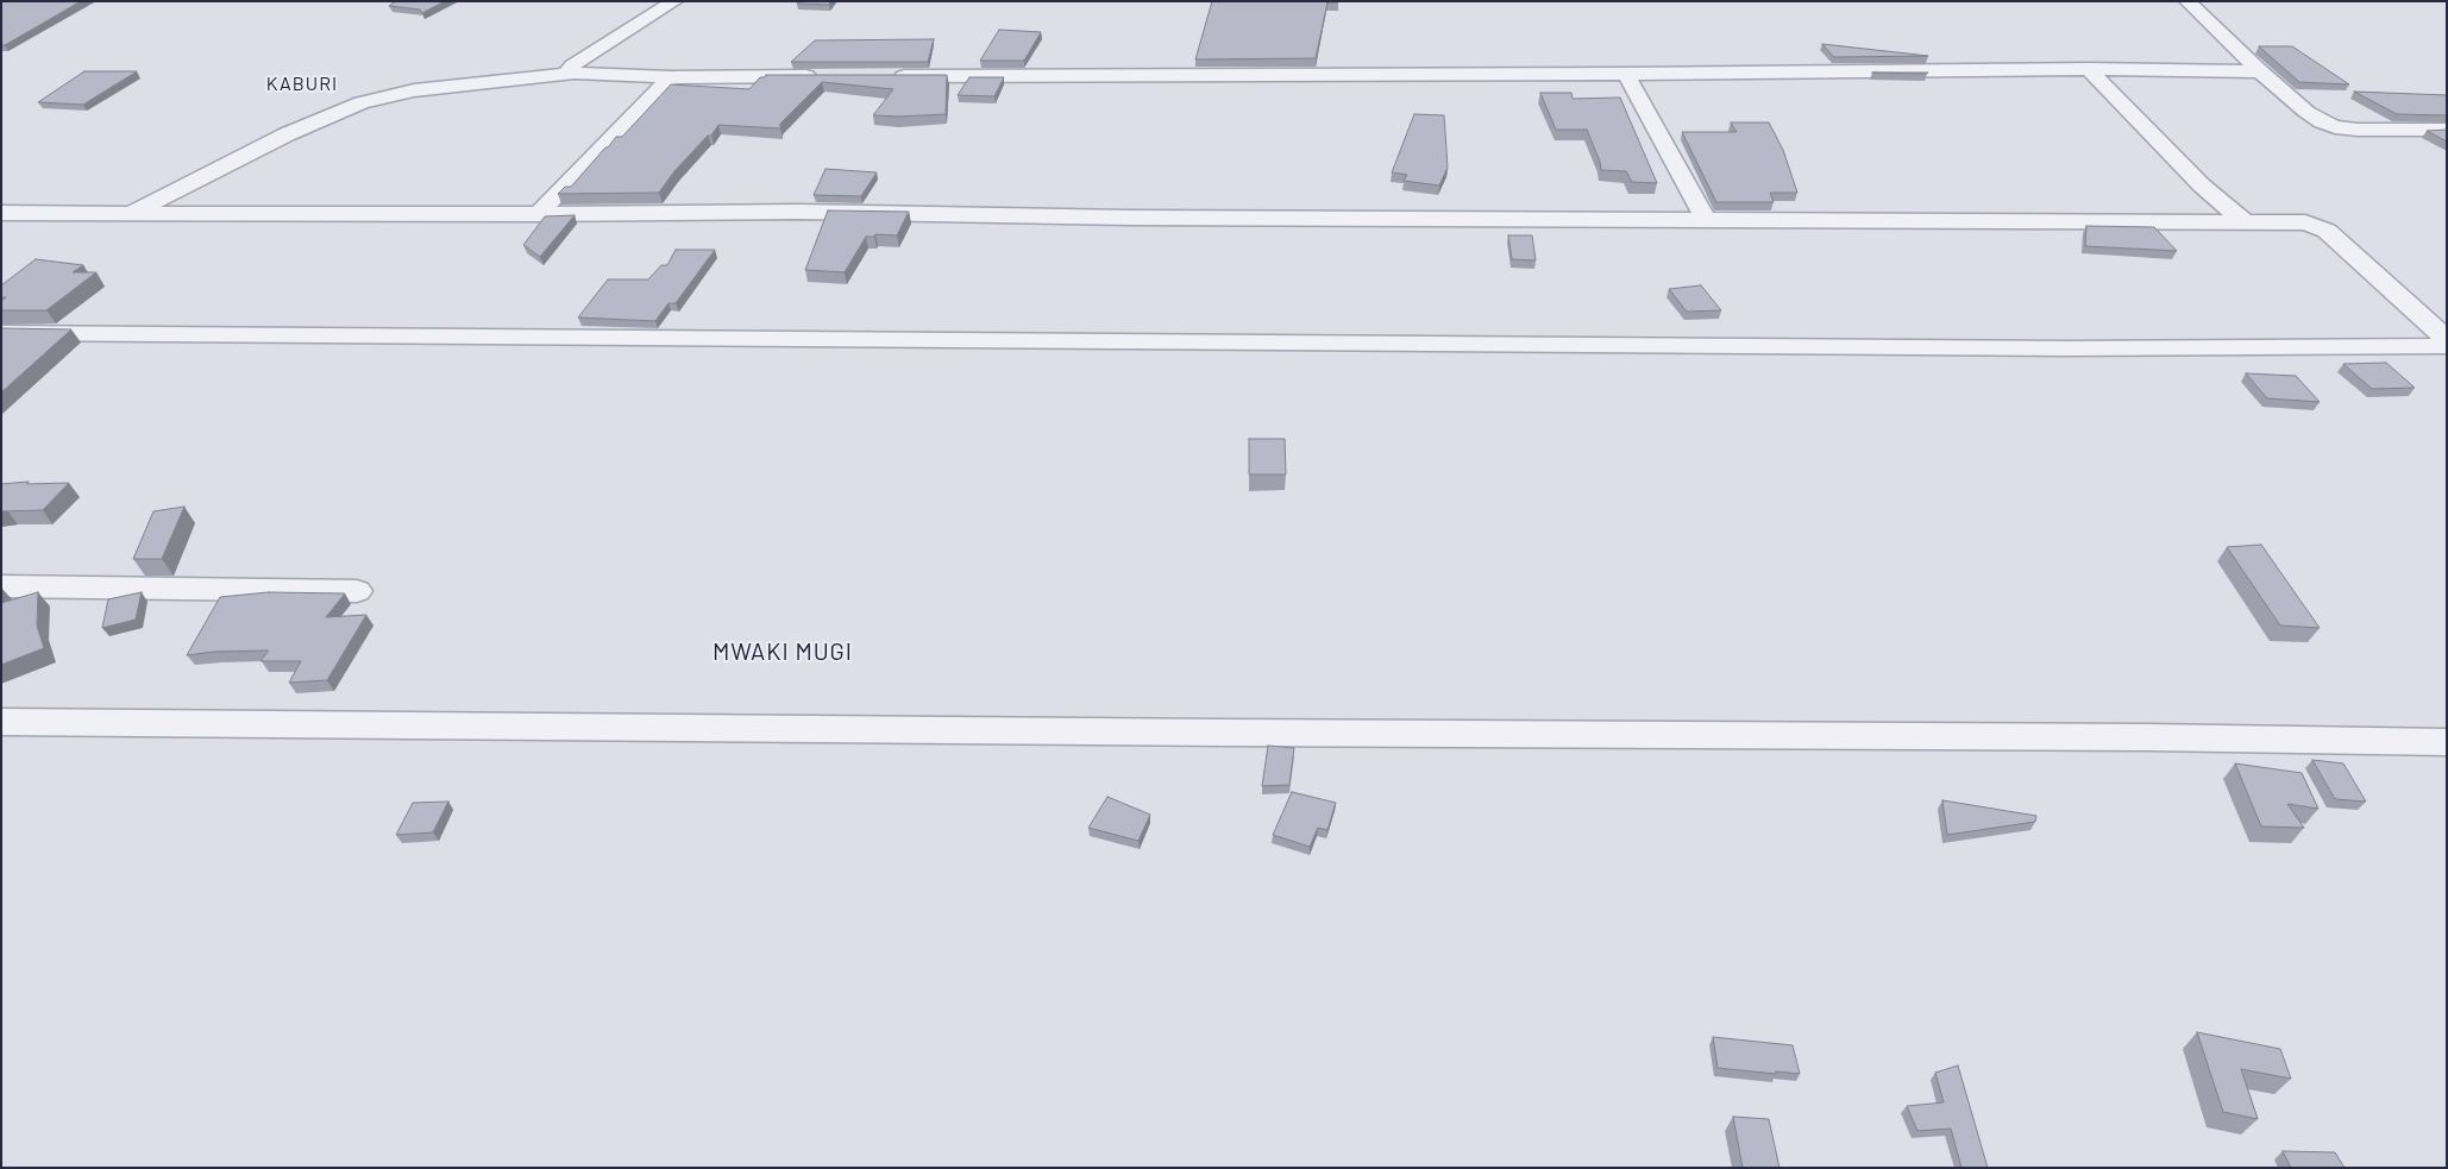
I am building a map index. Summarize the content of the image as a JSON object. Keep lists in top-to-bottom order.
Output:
{
  "districts": ["KABURI", "MWAKI MUGI"]
}
